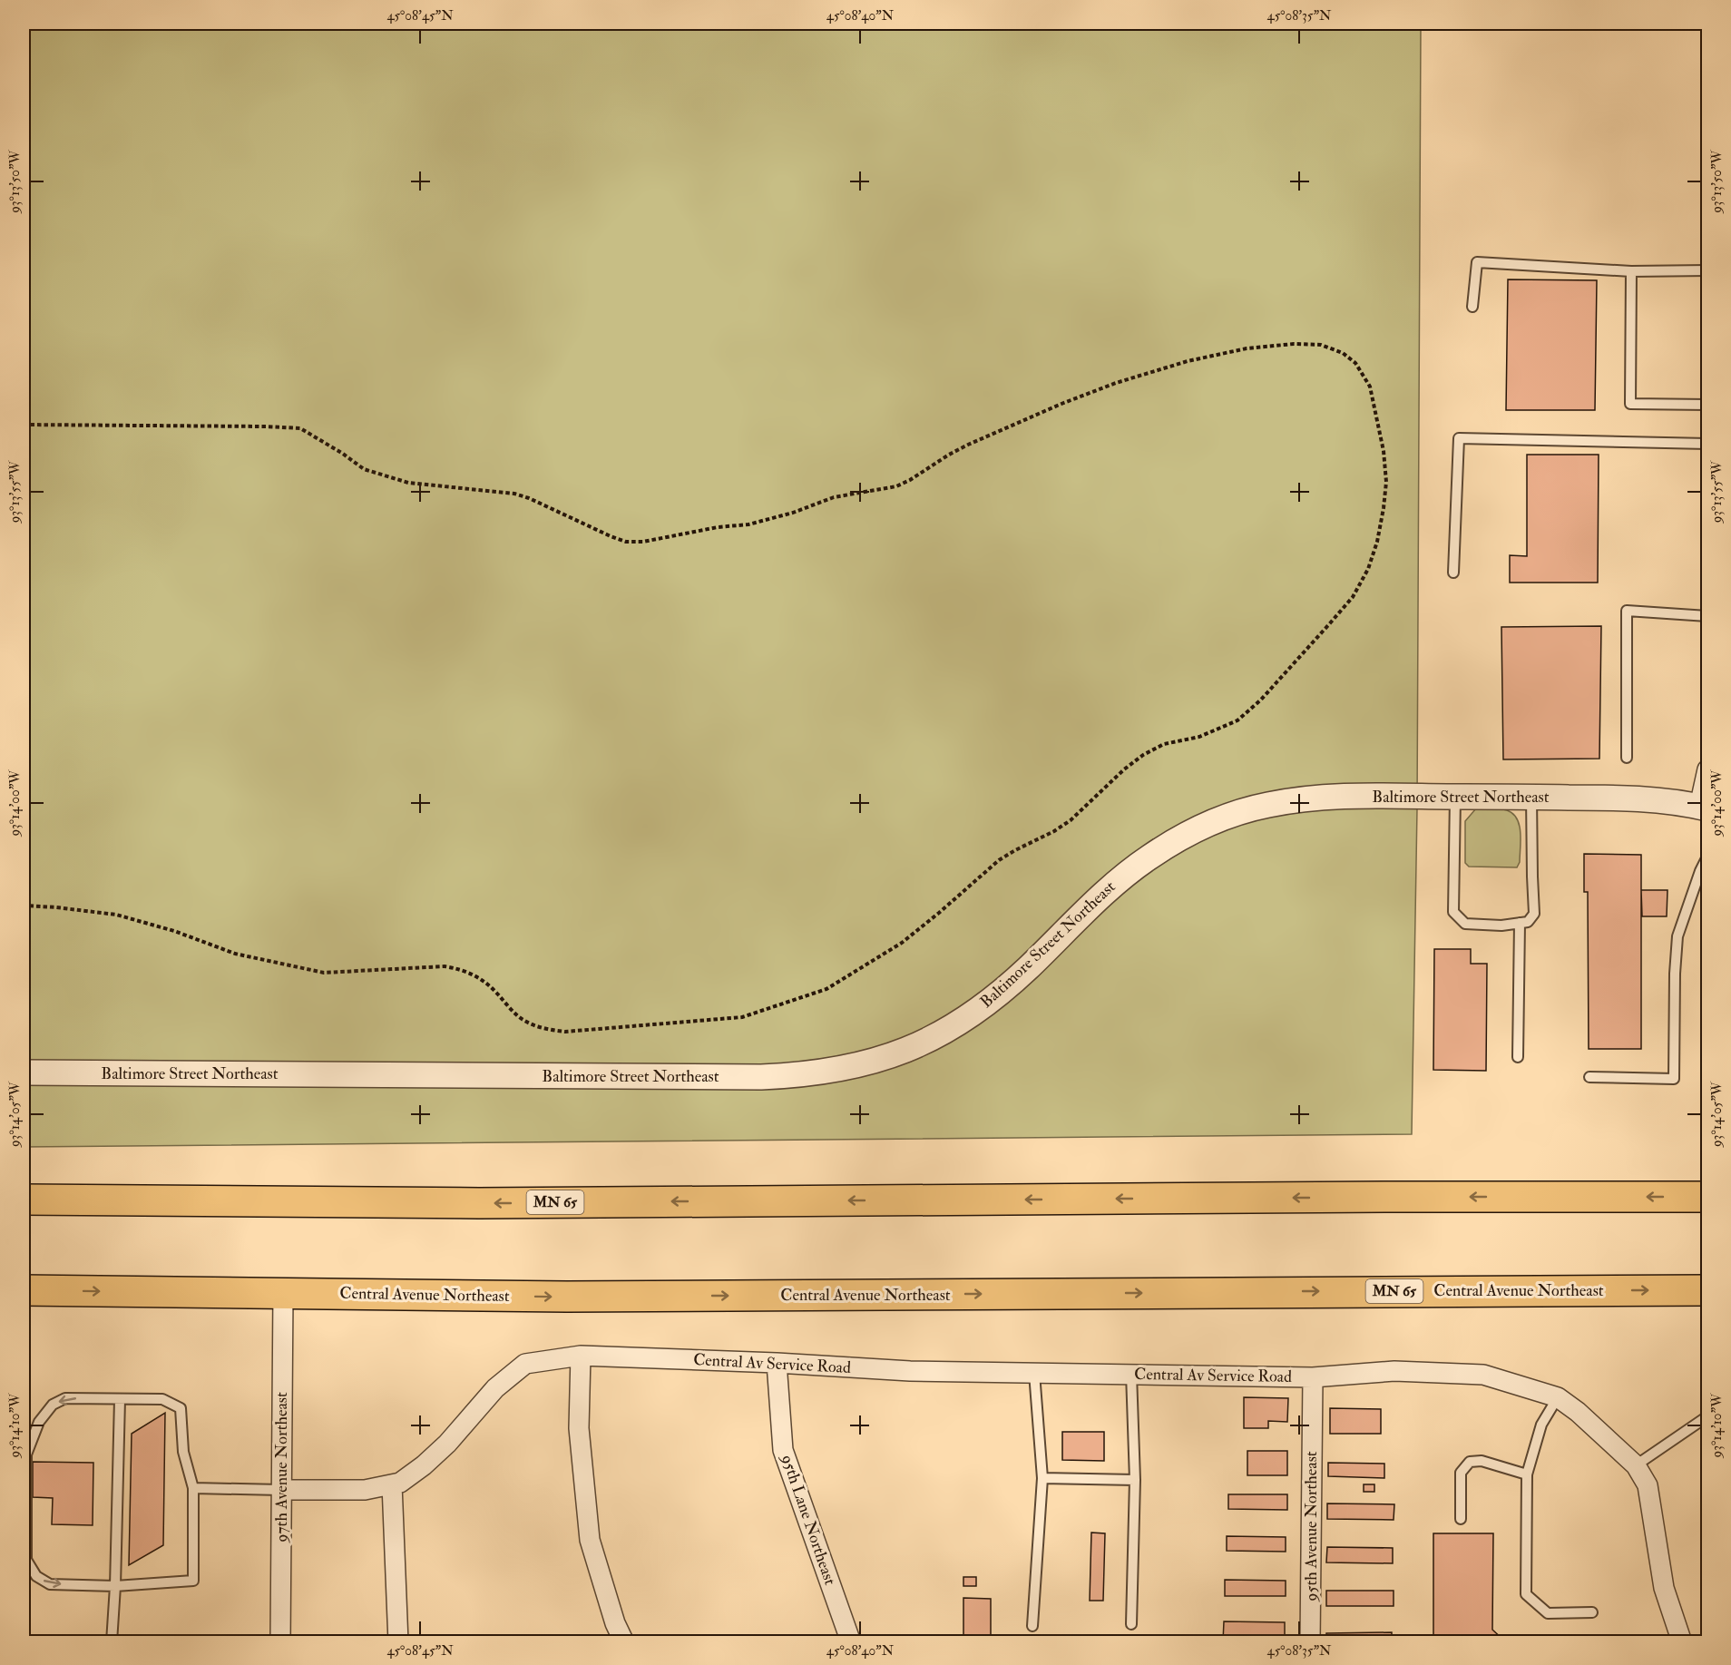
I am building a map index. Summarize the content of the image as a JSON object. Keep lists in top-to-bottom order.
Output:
{
  "streets": {
    "highway": ["MN 65", "Central Avenue Northeast"],
    "street": [
      "Baltimore Street Northeast",
      "Central Av Service Road",
      "97th Avenue Northeast",
      "95th Lane Northeast",
      "95th Avenue Northeast"
    ]
  },
  "crossings": [
    ["Central Avenue Northeast", "97th Avenue Northeast"],
    ["Central Av Service Road", "97th Avenue Northeast"],
    ["Central Av Service Road", "95th Lane Northeast"],
    ["Central Av Service Road", "95th Avenue Northeast"]
  ],
  "coordinates": [
    "45°08'45\"N",
    "45°08'40\"N",
    "45°08'35\"N",
    "93°13'50\"W",
    "93°13'55\"W",
    "93°14'00\"W",
    "93°14'05\"W",
    "93°14'10\"W"
  ]
}
